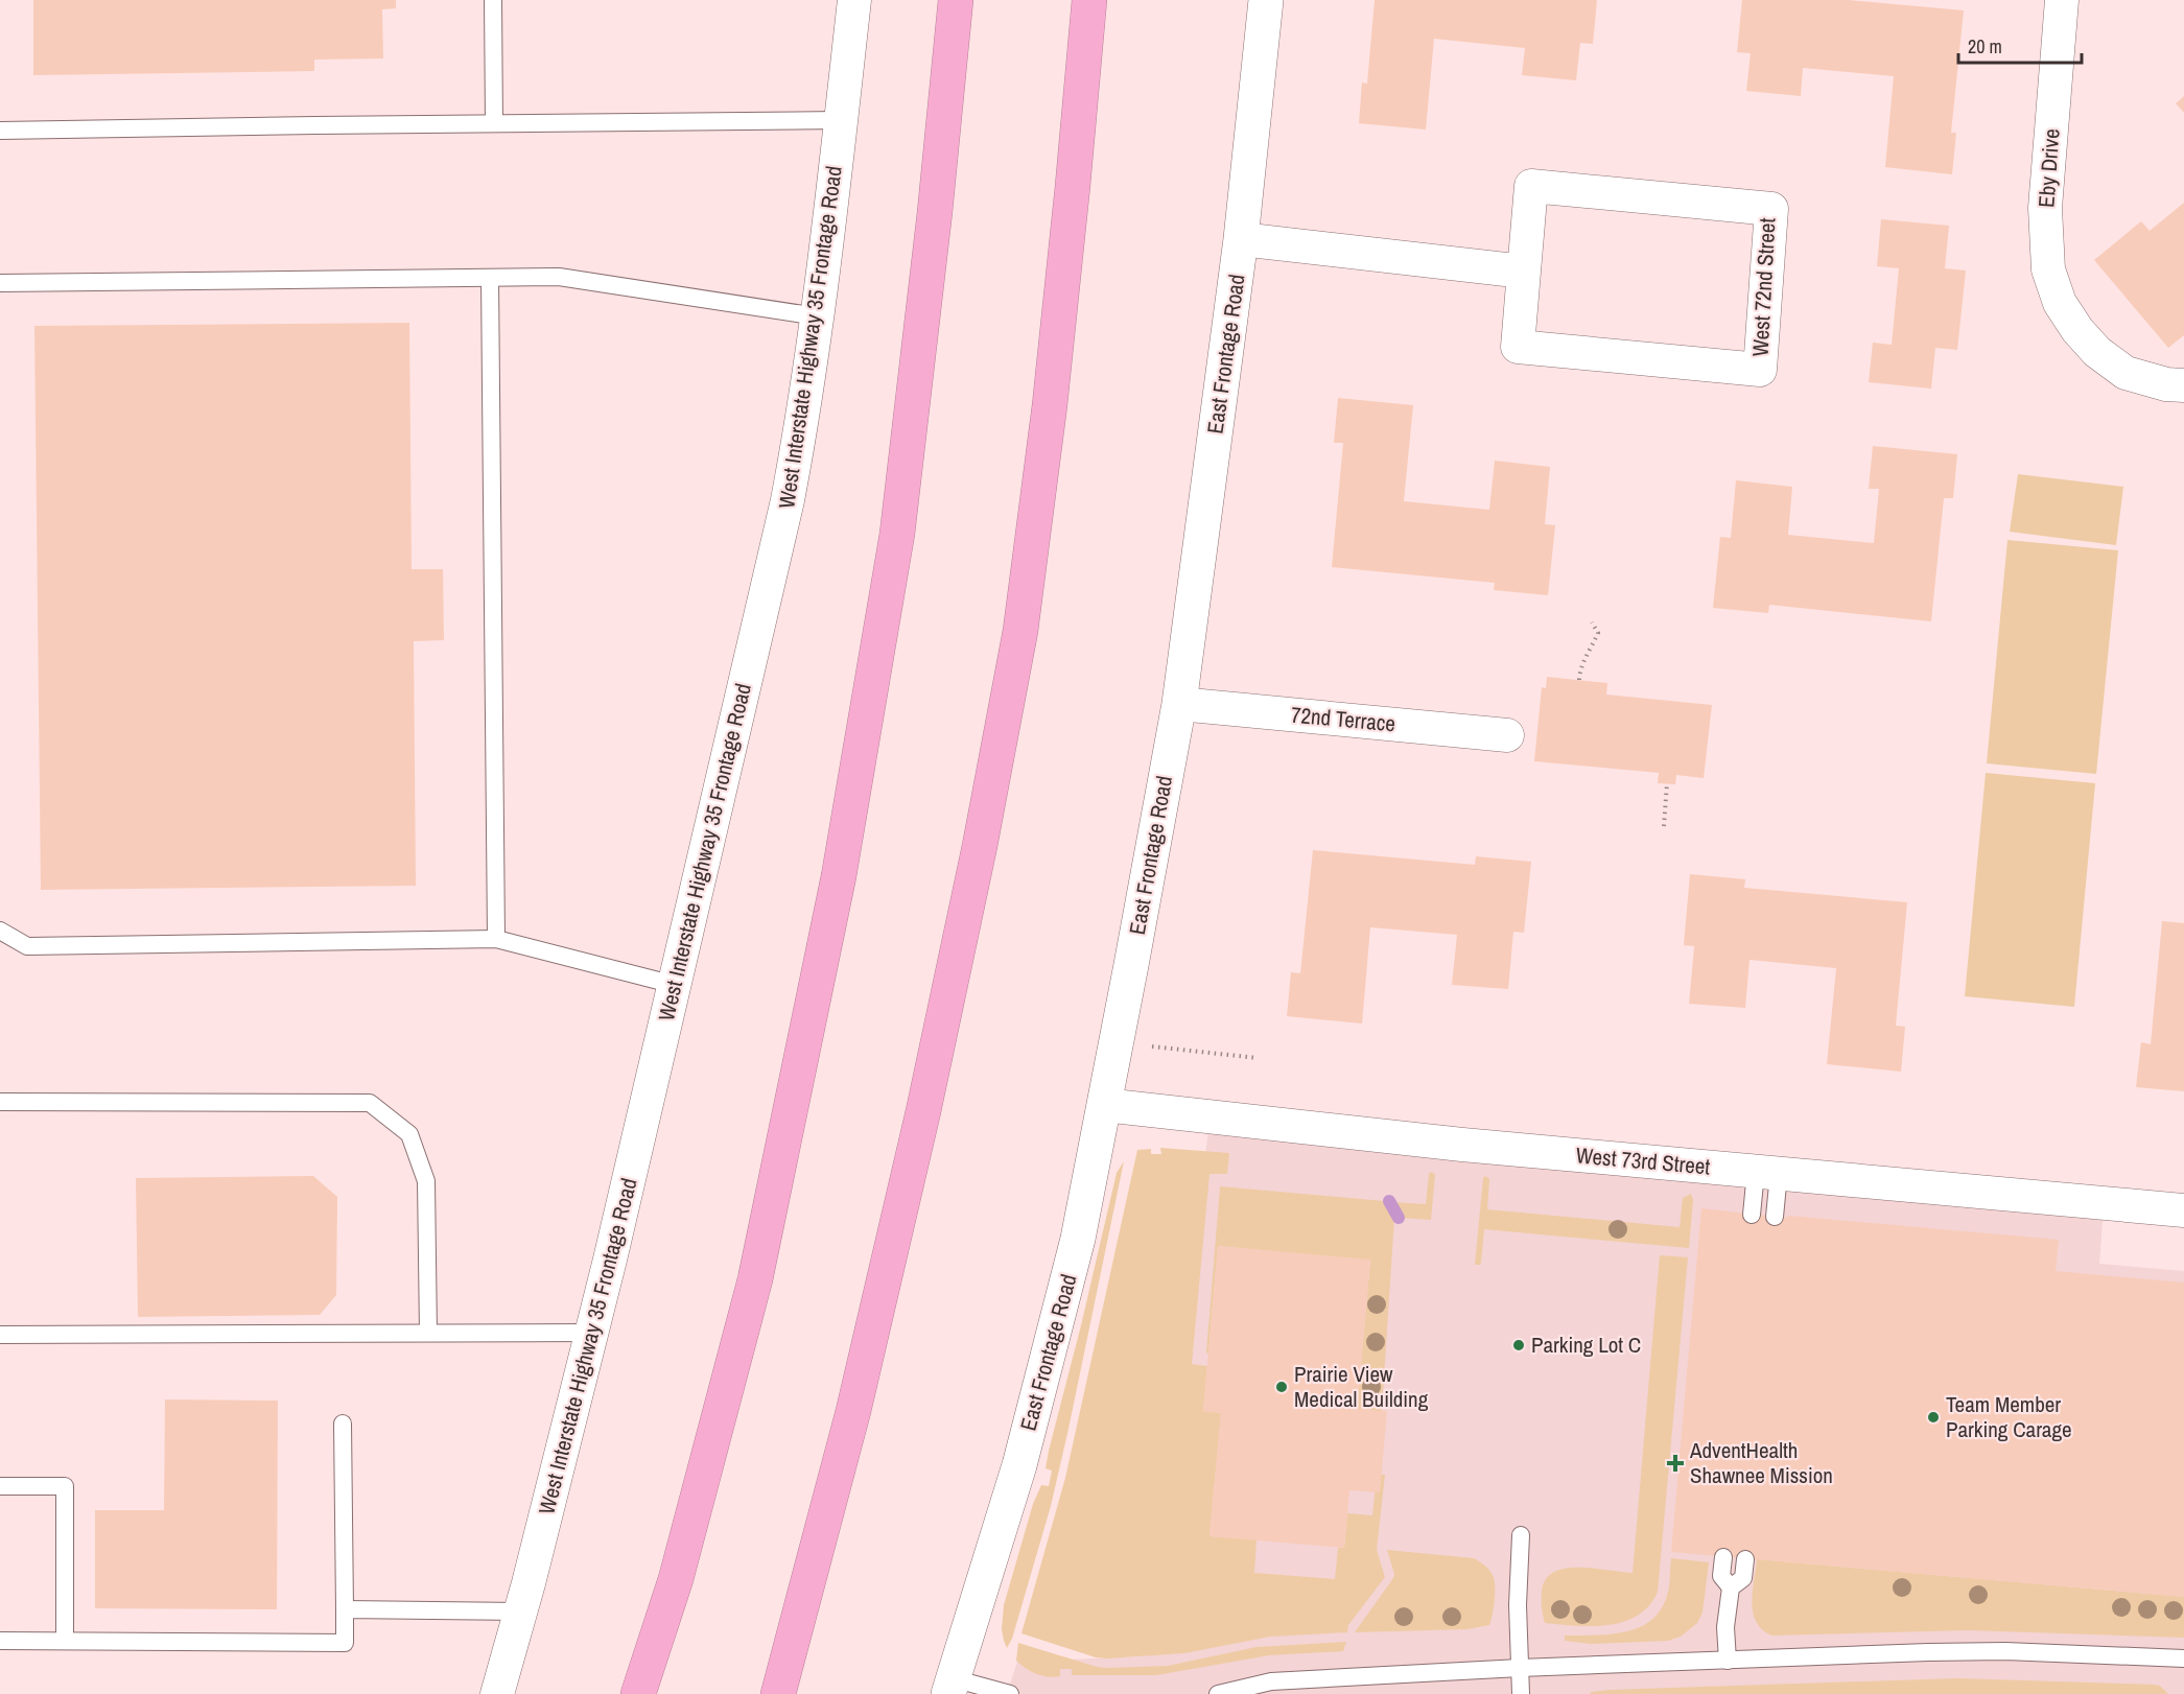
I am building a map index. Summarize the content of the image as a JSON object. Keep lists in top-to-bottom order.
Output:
{
  "streets": {
    "street": [
      "Eby Drive",
      "West 72nd Street",
      "West Interstate Highway 35 Frontage Road",
      "East Frontage Road",
      "72nd Terrace",
      "West 73rd Street"
    ]
  },
  "crossings": [
    ["East Frontage Road", "72nd Terrace"],
    ["East Frontage Road", "West 73rd Street"]
  ],
  "places": {
    "other": ["Parking Lot C", "Prairie View Medical Building", "Team Member Parking Carage"],
    "health": ["AdventHealth Shawnee Mission"]
  },
  "scale_bar": "20 m"
}
